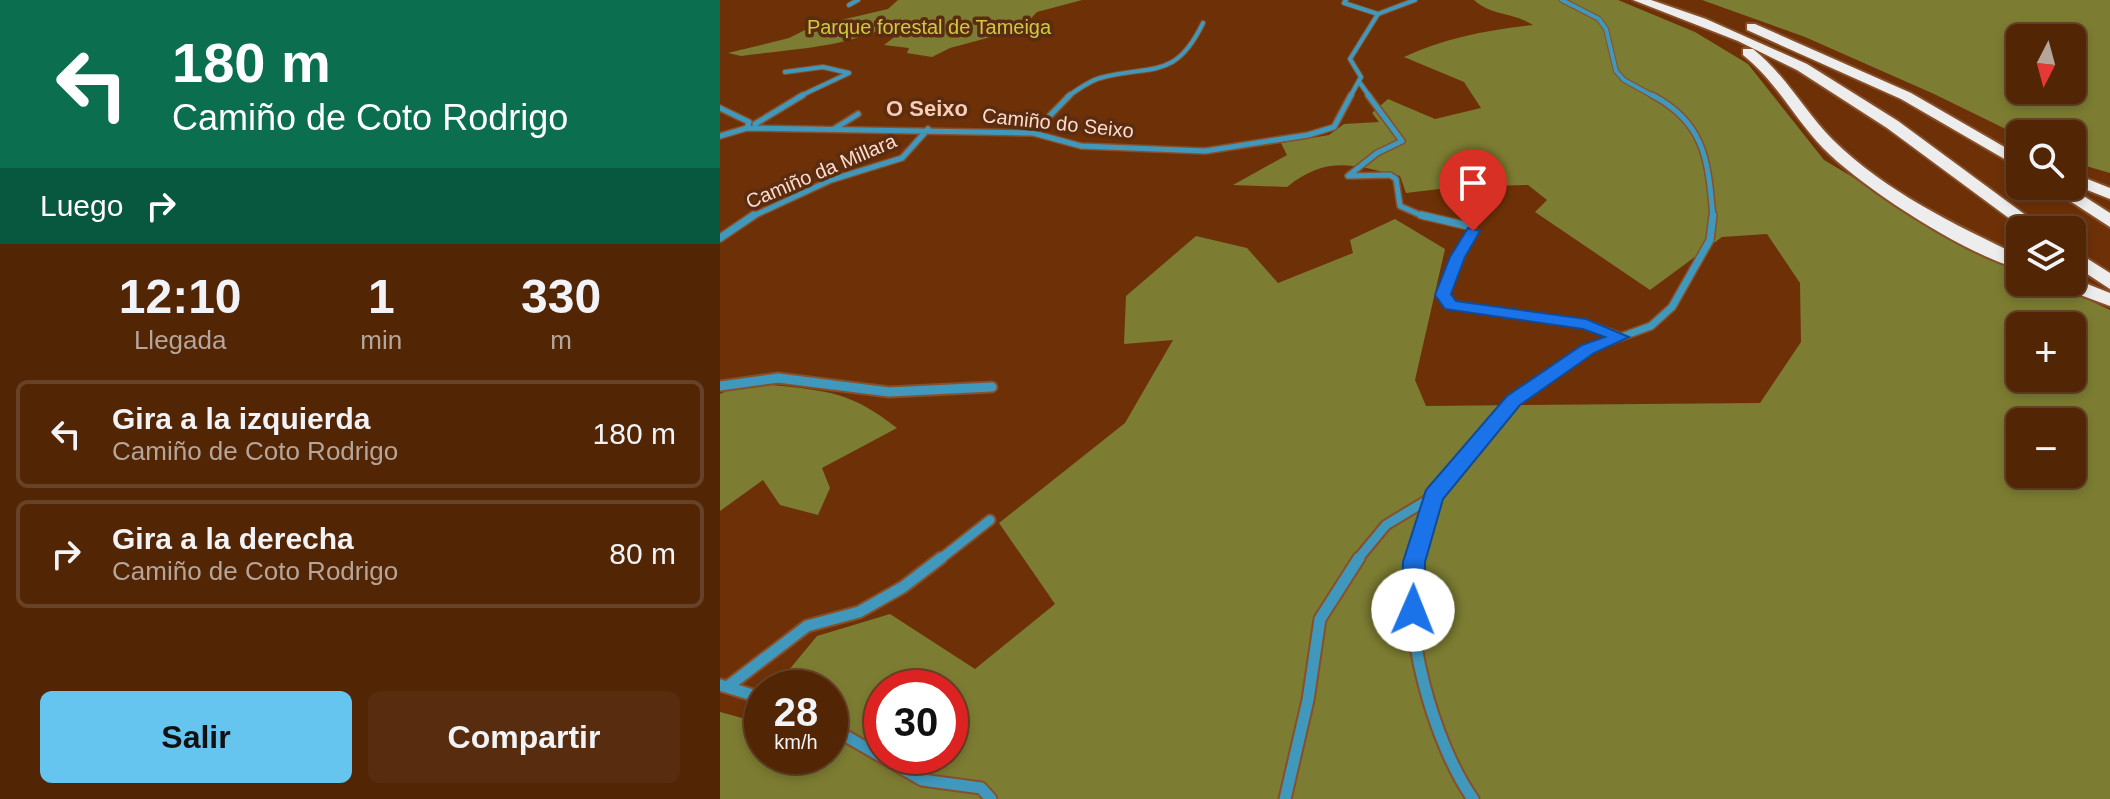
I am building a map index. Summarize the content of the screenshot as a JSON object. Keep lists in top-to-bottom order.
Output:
{
  "streets": {
    "street": ["Camiño do Seixo", "Camiño da Millara"]
  },
  "crossings": [
    ["Camiño do Seixo", "Camiño da Millara"]
  ],
  "districts": ["O Seixo"],
  "parks": ["Parque forestal de Tameiga"],
  "north": "bottom",
  "page": {
    "turn": ["180 m", "Camiño de Coto Rodrigo"],
    "map_buttons": ["+", "−"],
    "then": "Luego",
    "eta": [
      "12:10",
      "Llegada",
      "1",
      "min",
      "330",
      "m"
    ],
    "list": [
      {
        "name": "Gira a la izquierda",
        "note": "Camiño de Coto Rodrigo",
        "value": "180 m"
      },
      {
        "name": "Gira a la derecha",
        "note": "Camiño de Coto Rodrigo",
        "value": "80 m"
      }
    ],
    "speed": "28 km/h",
    "limit": "30",
    "buttons": ["Salir", "Compartir"]
  }
}
